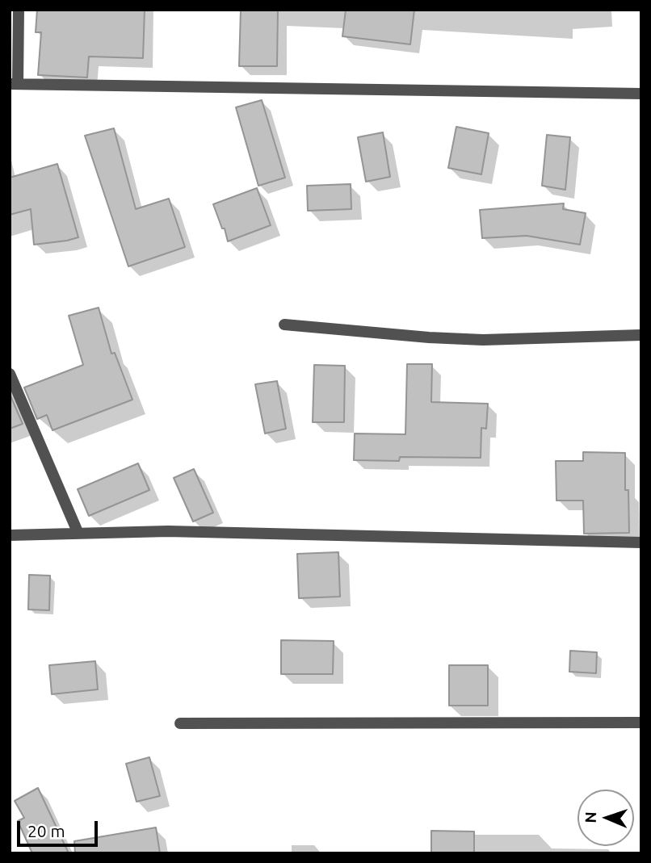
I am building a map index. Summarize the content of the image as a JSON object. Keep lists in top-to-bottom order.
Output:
{
  "scale_bar": "20 m",
  "north": "left"
}
